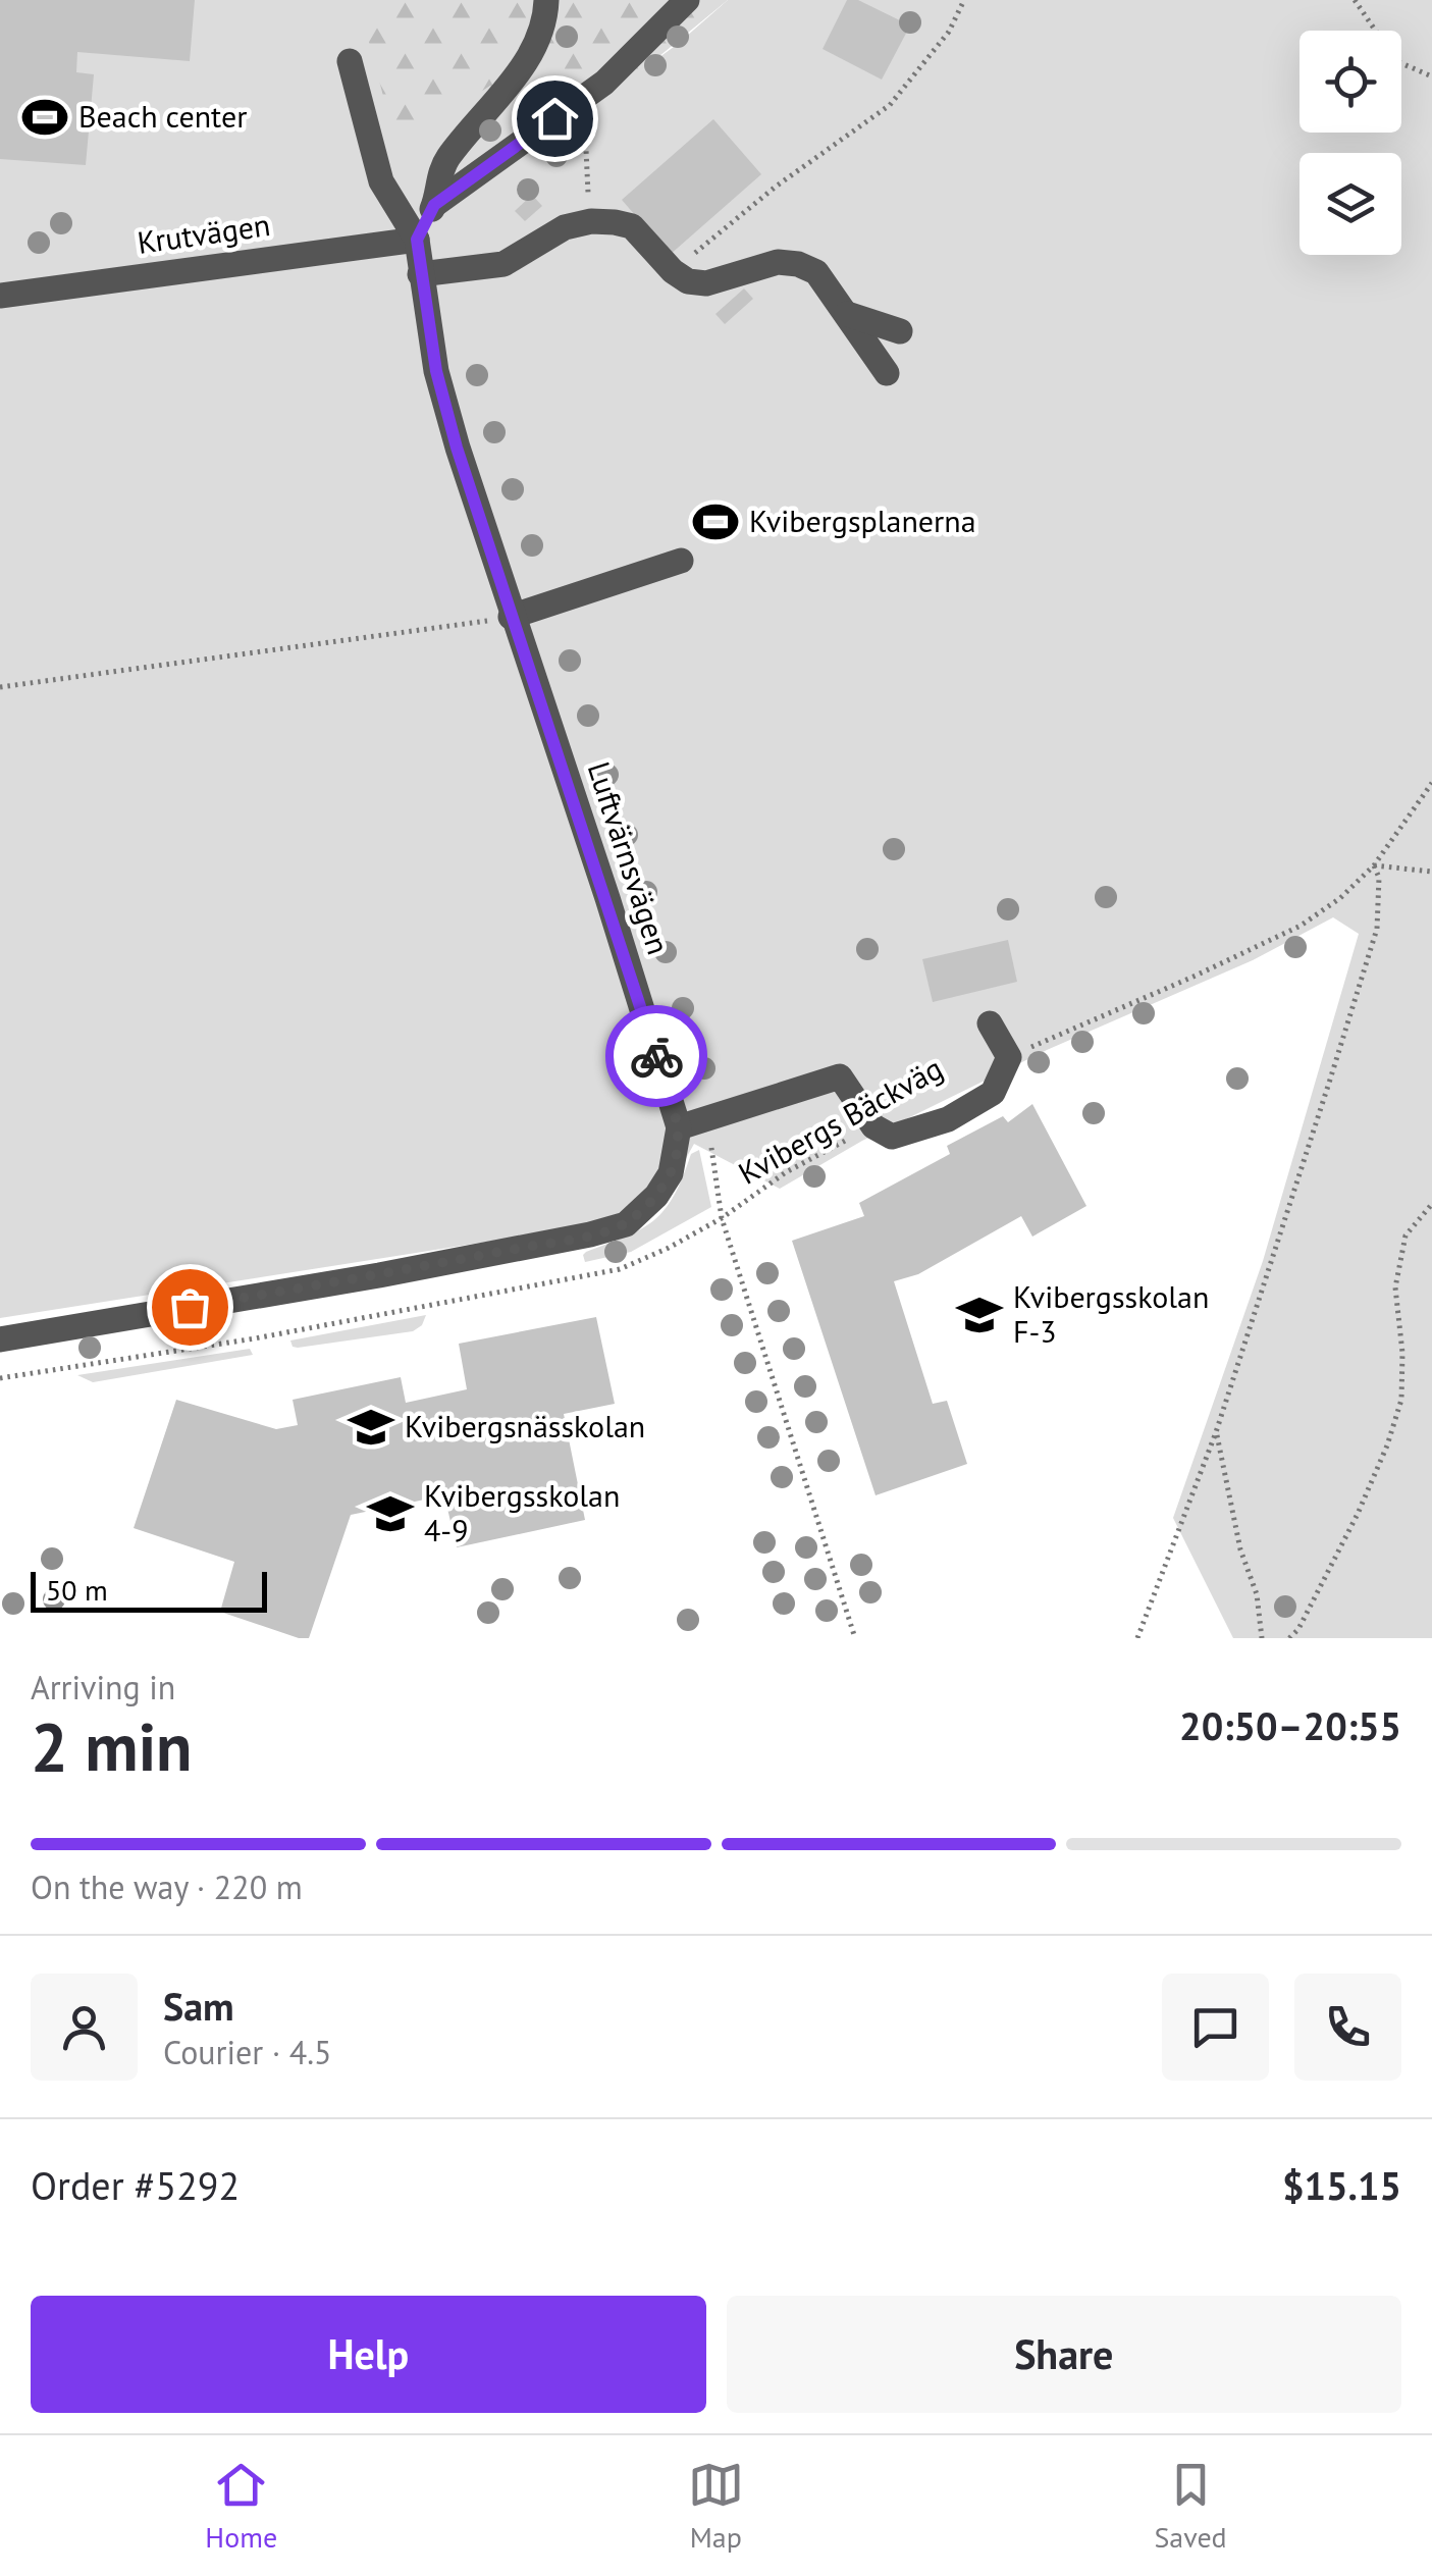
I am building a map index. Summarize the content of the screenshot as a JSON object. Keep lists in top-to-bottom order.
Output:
{
  "streets": {
    "street": ["Krutvägen", "Luftvärnsvägen"],
    "path": ["Kvibergs Bäckväg"]
  },
  "crossings": [
    ["Krutvägen", "Luftvärnsvägen"]
  ],
  "places": {
    "sports": ["Beach center", "Kvibergsplanerna"],
    "school or university": ["Kvibergsskolan F-3", "Kvibergsnässkolan", "Kvibergsskolan 4-9"]
  },
  "scale_bar": "50 m",
  "page": {
    "scale": "50 m",
    "heading": ["2 min", "Arriving in", "20:50–20:55"],
    "panel": [
      "Sam",
      "Courier · 4.5",
      "Order #5292",
      "$15.15"
    ],
    "bar": "On the way · 220 m",
    "buttons": ["Help", "Share"],
    "tabs": ["Home", "Map", "Saved"]
  }
}
